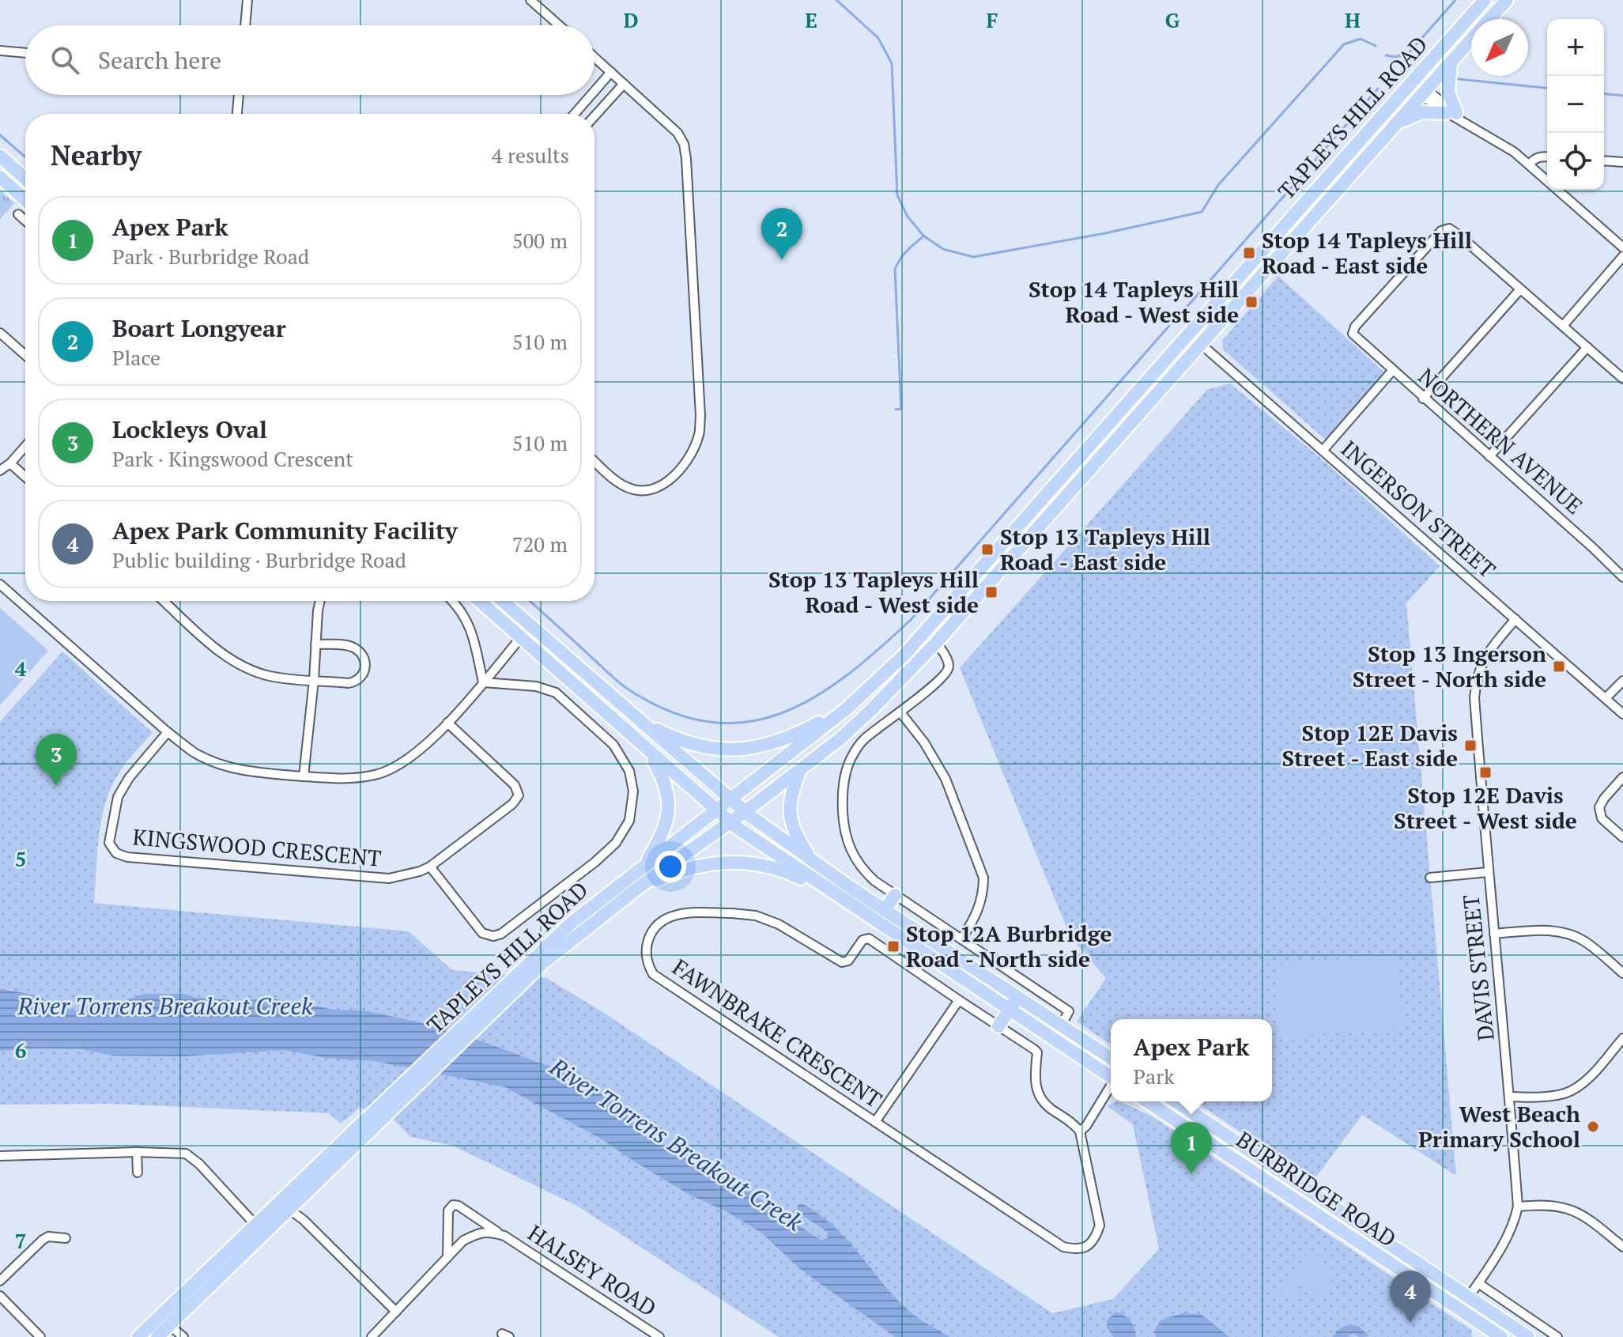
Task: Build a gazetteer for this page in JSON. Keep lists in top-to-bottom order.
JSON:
{
  "streets": {
    "main road": ["TAPLEYS HILL ROAD", "BURBRIDGE ROAD"],
    "street": [
      "NORTHERN AVENUE",
      "INGERSON STREET",
      "KINGSWOOD CRESCENT",
      "DAVIS STREET",
      "FAWNBRAKE CRESCENT",
      "HALSEY ROAD"
    ]
  },
  "crossings": [
    ["TAPLEYS HILL ROAD", "INGERSON STREET"],
    ["INGERSON STREET", "DAVIS STREET"],
    ["DAVIS STREET", "BURBRIDGE ROAD"]
  ],
  "water": ["River Torrens Breakout Creek"],
  "places": {
    "transit": [
      "Stop 14 Tapleys Hill Road - East side",
      "Stop 14 Tapleys Hill Road - West side",
      "Stop 13 Tapleys Hill Road - East side",
      "Stop 13 Tapleys Hill Road - West side",
      "Stop 13 Ingerson Street - North side",
      "Stop 12E Davis Street - East side",
      "Stop 12E Davis Street - West side",
      "Stop 12A Burbridge Road - North side"
    ],
    "other": ["West Beach Primary School"]
  },
  "north": "bottom left",
  "page": {
    "map_buttons": ["+", "−"],
    "search": "Search here",
    "heading": ["Nearby", "4 results"],
    "list": [
      {
        "mark": "1",
        "name": "Apex Park",
        "note": "Park · Burbridge Road",
        "value": "500 m"
      },
      {
        "mark": "2",
        "name": "Boart Longyear",
        "note": "Place",
        "value": "510 m"
      },
      {
        "mark": "3",
        "name": "Lockleys Oval",
        "note": "Park · Kingswood Crescent",
        "value": "510 m"
      },
      {
        "mark": "4",
        "name": "Apex Park Community Facility",
        "note": "Public building · Burbridge Road",
        "value": "720 m"
      }
    ],
    "pins": [
      "2",
      "3",
      "1",
      "4"
    ],
    "popup": ["Apex Park", "Park"]
  },
  "grid": {
    "columns": [
      "D",
      "E",
      "F",
      "G",
      "H"
    ],
    "rows": [
      "4",
      "5",
      "6",
      "7"
    ]
  }
}
